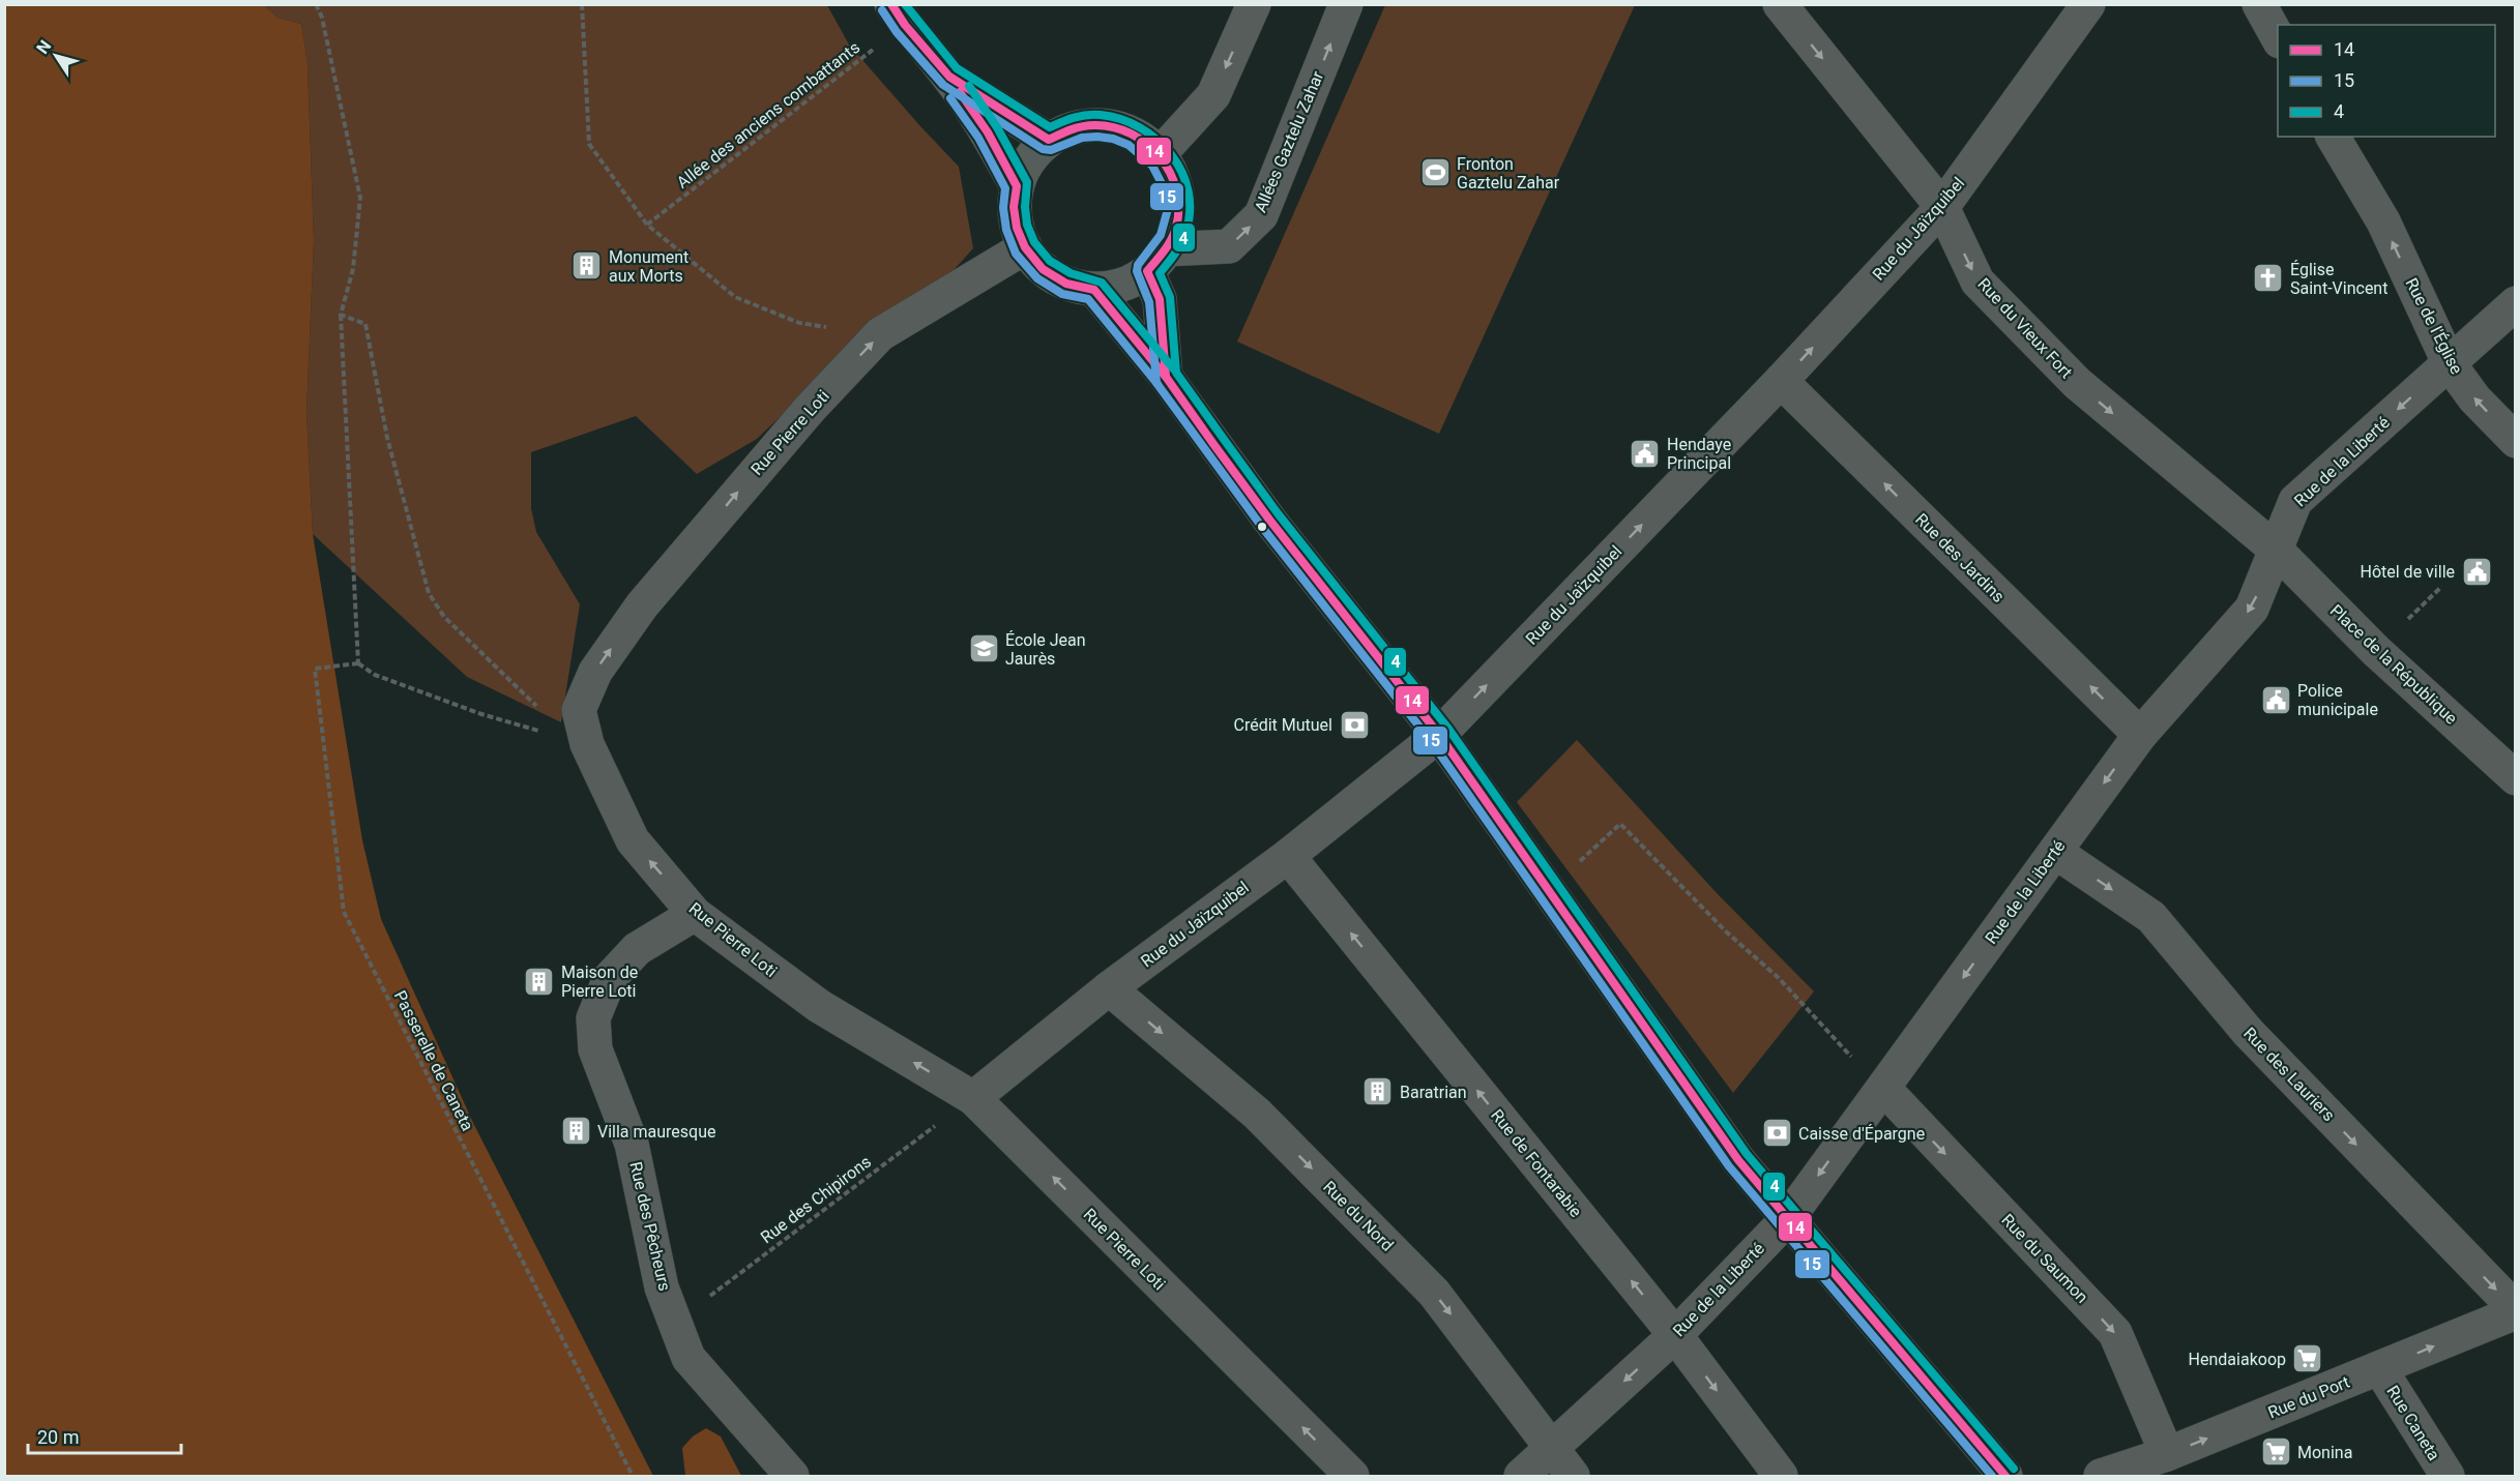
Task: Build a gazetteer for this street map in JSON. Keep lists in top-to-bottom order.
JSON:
{
  "streets": {
    "street": [
      "Allées Gaztelu Zahar",
      "Rue du Jaïzquibel",
      "Rue de l'Église",
      "Rue du Vieux Fort",
      "Rue Pierre Loti",
      "Rue de la Liberté",
      "Rue des Jardins",
      "Place de la République",
      "Rue des Lauriers",
      "Rue de Fontarabie",
      "Rue du Nord",
      "Rue des Pêcheurs",
      "Rue du Saumon",
      "Rue du Port",
      "Rue Caneta"
    ],
    "path": ["Allée des anciens combattants", "Passerelle de Caneta", "Rue des Chipirons"]
  },
  "crossings": [
    ["Allées Gaztelu Zahar", "Rue Pierre Loti"],
    ["Rue du Jaïzquibel", "Rue du Vieux Fort"],
    ["Rue du Jaïzquibel", "Rue Pierre Loti"],
    ["Rue du Jaïzquibel", "Rue des Jardins"],
    ["Rue du Jaïzquibel", "Rue de Fontarabie"],
    ["Rue du Jaïzquibel", "Rue des Chipirons"],
    ["Rue du Jaïzquibel", "Rue du Nord"],
    ["Rue de l'Église", "Rue de la Liberté"],
    ["Rue du Vieux Fort", "Rue de la Liberté"],
    ["Rue du Vieux Fort", "Place de la République"],
    ["Rue Pierre Loti", "Rue des Chipirons"],
    ["Rue Pierre Loti", "Rue des Pêcheurs"],
    ["Rue de la Liberté", "Rue des Jardins"],
    ["Rue de la Liberté", "Place de la République"],
    ["Rue de la Liberté", "Rue des Lauriers"],
    ["Rue de la Liberté", "Rue de Fontarabie"],
    ["Rue de la Liberté", "Rue du Nord"],
    ["Rue de la Liberté", "Rue du Saumon"],
    ["Rue des Lauriers", "Rue du Port"],
    ["Rue des Chipirons", "Rue des Pêcheurs"],
    ["Rue du Saumon", "Rue du Port"],
    ["Rue du Port", "Rue Caneta"]
  ],
  "one_way": [
    "Rue du Jaïzquibel",
    "Rue de l'Église",
    "Rue du Vieux Fort",
    "Rue de la Liberté",
    "Rue des Jardins",
    "Rue des Lauriers",
    "Rue du Nord",
    "Rue du Saumon",
    "Rue du Port"
  ],
  "places": {
    "sports": ["Fronton Gaztelu Zahar"],
    "building": [
      "Monument aux Morts",
      "Maison de Pierre Loti",
      "Baratrian",
      "Villa mauresque"
    ],
    "church": ["Église Saint-Vincent"],
    "public building": ["Hendaye Principal", "Hôtel de ville", "Police municipale"],
    "school or university": ["École Jean Jaurès"],
    "bank": ["Crédit Mutuel", "Caisse d'Épargne"],
    "supermarket": ["Hendaiakoop", "Monina"]
  },
  "lines": ["transit line 14", "transit line 4", "transit line 15"],
  "legend": ["14", "15", "4"],
  "scale_bar": "20 m",
  "north": "top left"
}
